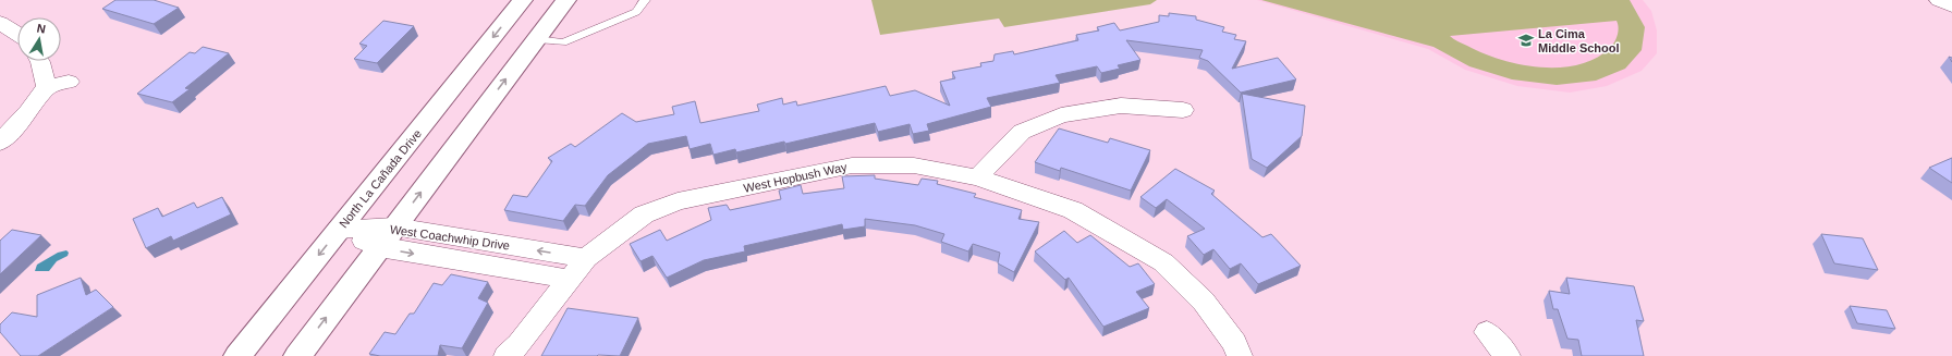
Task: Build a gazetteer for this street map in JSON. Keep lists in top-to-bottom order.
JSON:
{
  "streets": {
    "main road": ["North La Cañada Drive"],
    "street": ["West Hopbush Way", "West Coachwhip Drive"]
  },
  "crossings": [
    ["West Hopbush Way", "West Coachwhip Drive"],
    ["North La Cañada Drive", "West Coachwhip Drive"]
  ],
  "places": {
    "school or university": ["La Cima Middle School"]
  },
  "north": "top"
}
